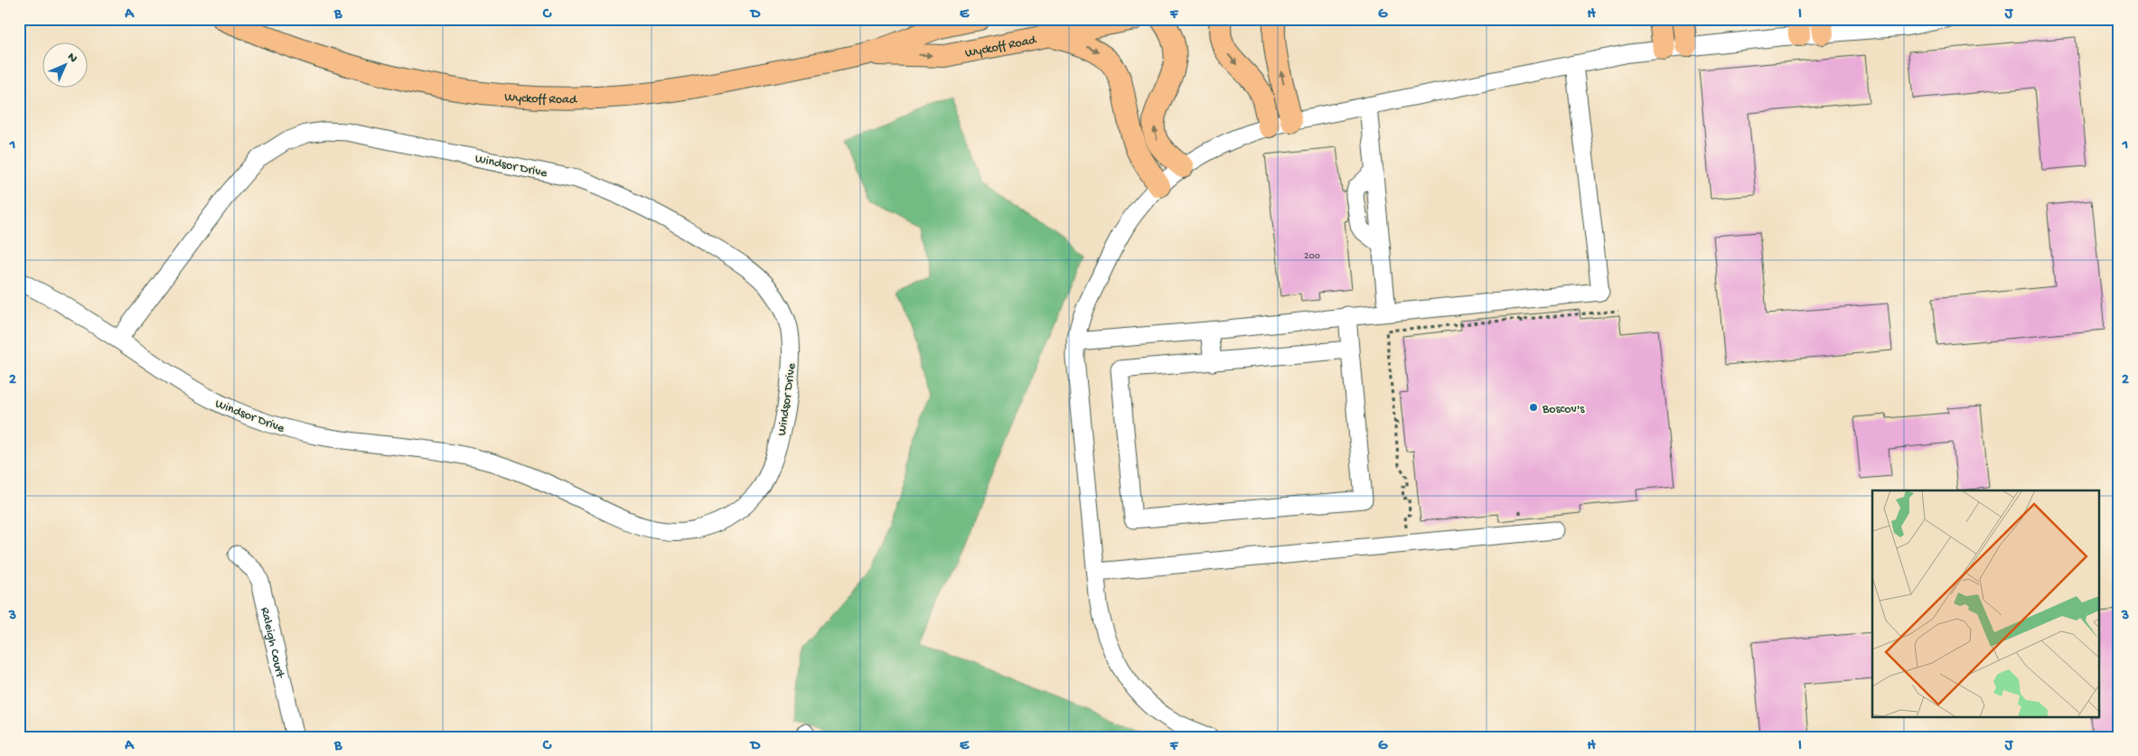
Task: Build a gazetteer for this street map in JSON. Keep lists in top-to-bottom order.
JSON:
{
  "streets": {
    "main road": ["Wyckoff Road"],
    "street": ["Windsor Drive", "Raleigh Court"]
  },
  "places": ["Boscov's"],
  "house_numbers": ["200"],
  "north": "top right",
  "grid": {
    "columns": [
      "A",
      "B",
      "C",
      "D",
      "E",
      "F",
      "G",
      "H",
      "I",
      "J"
    ],
    "rows": ["1", "2", "3"]
  }
}
